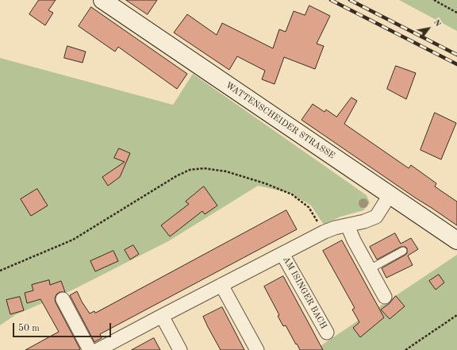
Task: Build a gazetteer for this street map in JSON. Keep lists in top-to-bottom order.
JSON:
{
  "streets": {
    "main road": ["WATTENSCHEIDER STRASSE"],
    "street": ["AM ISINGER BACH"]
  },
  "crossings": [
    ["WATTENSCHEIDER STRASSE", "AM ISINGER BACH"]
  ],
  "scale_bar": "50 m",
  "north": "top right"
}
